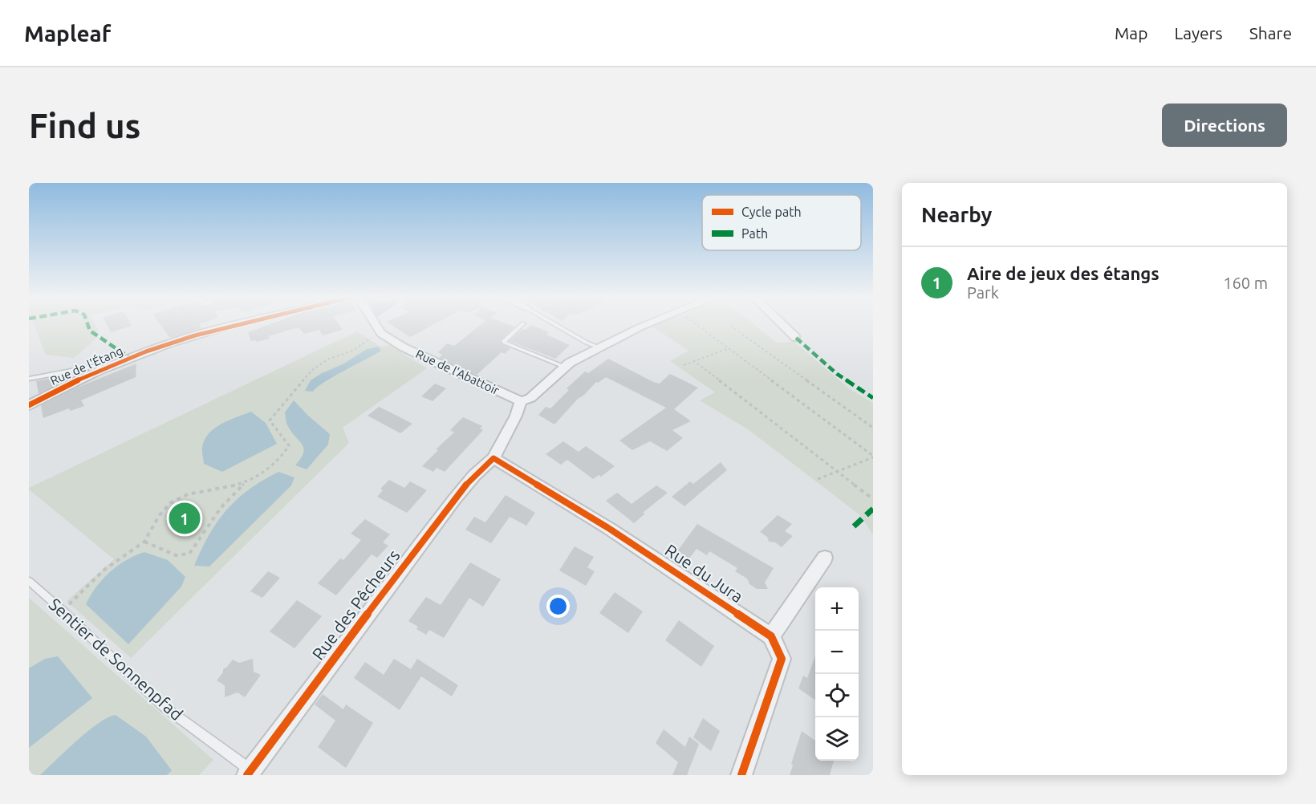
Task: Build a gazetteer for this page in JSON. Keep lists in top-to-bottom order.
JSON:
{
  "streets": {
    "street": [
      "Rue de l'Étang",
      "Rue de l'Abattoir",
      "Rue du Jura",
      "Rue des Pêcheurs"
    ],
    "lane": ["Sentier de Sonnenpfad"]
  },
  "crossings": [
    ["Rue de l'Abattoir", "Rue des Pêcheurs"],
    ["Rue du Jura", "Rue des Pêcheurs"],
    ["Rue des Pêcheurs", "Sentier de Sonnenpfad"]
  ],
  "legend": ["Cycle path", "Path"],
  "page": {
    "header": "Mapleaf",
    "nav": ["Map", "Layers", "Share"],
    "buttons": "Directions",
    "title": "Find us",
    "heading": "Nearby",
    "list": [
      {
        "mark": "1",
        "name": "Aire de jeux des étangs",
        "note": "Park",
        "value": "160 m"
      }
    ],
    "pins": "1",
    "map_buttons": ["+", "−"]
  }
}
